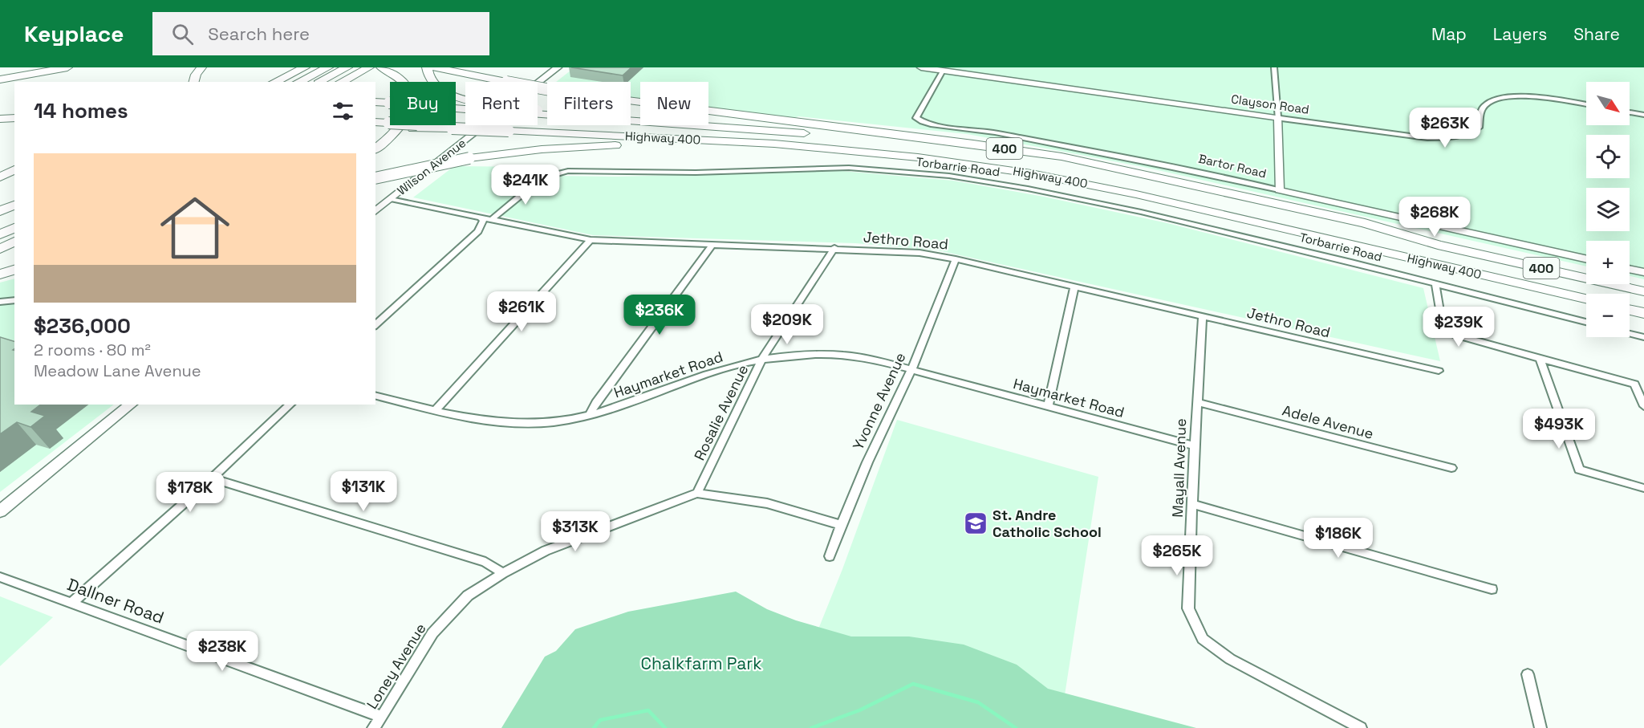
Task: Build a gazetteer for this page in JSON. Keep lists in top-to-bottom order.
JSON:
{
  "streets": {
    "highway": ["Highway 400", "400"],
    "street": [
      "Clayson Road",
      "Bartor Road",
      "Wilson Avenue",
      "Torbarrie Road",
      "Jethro Road",
      "Haymarket Road",
      "Yvonne Avenue",
      "Rosalie Avenue",
      "Adele Avenue",
      "Mayall Avenue",
      "Dallner Road",
      "Loney Avenue"
    ]
  },
  "crossings": [
    ["Clayson Road", "Bartor Road"],
    ["Wilson Avenue", "Jethro Road"],
    ["Torbarrie Road", "Jethro Road"],
    ["Jethro Road", "Yvonne Avenue"],
    ["Jethro Road", "Rosalie Avenue"],
    ["Jethro Road", "Mayall Avenue"],
    ["Haymarket Road", "Yvonne Avenue"],
    ["Haymarket Road", "Rosalie Avenue"],
    ["Haymarket Road", "Mayall Avenue"],
    ["Yvonne Avenue", "Loney Avenue"],
    ["Rosalie Avenue", "Loney Avenue"],
    ["Adele Avenue", "Mayall Avenue"],
    ["Dallner Road", "Loney Avenue"]
  ],
  "parks": ["Chalkfarm Park"],
  "places": {
    "school or university": ["St. Andre Catholic School"]
  },
  "north": "bottom right",
  "page": {
    "header": "Keyplace",
    "search": "Search here",
    "nav": ["Map", "Layers", "Share"],
    "map_buttons": ["+", "−"],
    "chip": [
      "Buy",
      "Rent",
      "Filters",
      "New"
    ],
    "heading": "14 homes",
    "price": [
      "$263K",
      "$241K",
      "$268K",
      "$261K",
      "$236K",
      "$209K",
      "$239K",
      "$493K",
      "$131K",
      "$178K",
      "$313K",
      "$186K",
      "$265K",
      "$238K"
    ],
    "list": [
      {
        "name": "$236,000",
        "note": "2 rooms · 80 m² · Meadow Lane Avenue"
      }
    ]
  }
}
